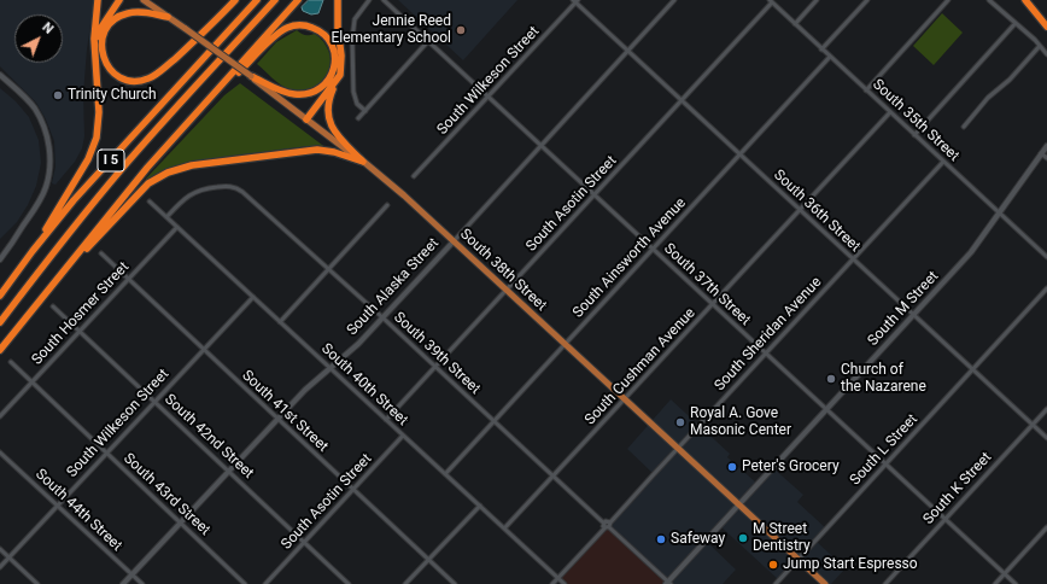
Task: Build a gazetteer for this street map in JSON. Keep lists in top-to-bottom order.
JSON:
{
  "streets": {
    "highway": ["I 5"],
    "main road": ["South 38th Street"],
    "street": [
      "South Wilkeson Street",
      "South 35th Street",
      "South Asotin Street",
      "South 36th Street",
      "South Ainsworth Avenue",
      "South 37th Street",
      "South Alaska Street",
      "South M Street",
      "South Hosmer Street",
      "South Sheridan Avenue",
      "South 39th Street",
      "South Cushman Avenue",
      "South 40th Street",
      "South 41st Street",
      "South 42nd Street",
      "South L Street",
      "South K Street",
      "South 43rd Street",
      "South 44th Street"
    ]
  },
  "crossings": [
    ["South Wilkeson Street", "South 36th Street"],
    ["South Wilkeson Street", "South 37th Street"],
    ["South Wilkeson Street", "South 40th Street"],
    ["South Wilkeson Street", "South 41st Street"],
    ["South Wilkeson Street", "South 42nd Street"],
    ["South Wilkeson Street", "South 43rd Street"],
    ["South Wilkeson Street", "South 44th Street"],
    ["South 35th Street", "South Asotin Street"],
    ["South 35th Street", "South Ainsworth Avenue"],
    ["South 35th Street", "South M Street"],
    ["South 35th Street", "South Sheridan Avenue"],
    ["South 35th Street", "South Cushman Avenue"],
    ["South Asotin Street", "South 36th Street"],
    ["South Asotin Street", "South 38th Street"],
    ["South Asotin Street", "South 37th Street"],
    ["South Asotin Street", "South 39th Street"],
    ["South Asotin Street", "South 40th Street"],
    ["South Asotin Street", "South 41st Street"],
    ["South Asotin Street", "South 42nd Street"],
    ["South 36th Street", "South Ainsworth Avenue"],
    ["South 36th Street", "South Alaska Street"],
    ["South 36th Street", "South M Street"],
    ["South 36th Street", "South Sheridan Avenue"],
    ["South 36th Street", "South Cushman Avenue"],
    ["South 36th Street", "South L Street"],
    ["South 36th Street", "South K Street"],
    ["South Ainsworth Avenue", "South 38th Street"],
    ["South Ainsworth Avenue", "South 37th Street"],
    ["South Ainsworth Avenue", "South 39th Street"],
    ["South Ainsworth Avenue", "South 40th Street"],
    ["South 38th Street", "South Alaska Street"],
    ["South 38th Street", "South M Street"],
    ["South 38th Street", "South Sheridan Avenue"],
    ["South 38th Street", "South Cushman Avenue"],
    ["South 38th Street", "South L Street"],
    ["South 37th Street", "South Alaska Street"],
    ["South 37th Street", "South M Street"],
    ["South 37th Street", "South Sheridan Avenue"],
    ["South 37th Street", "South Cushman Avenue"],
    ["South 37th Street", "South L Street"],
    ["South 37th Street", "South K Street"],
    ["South Alaska Street", "South 39th Street"],
    ["South Alaska Street", "South 40th Street"],
    ["South Alaska Street", "South 41st Street"],
    ["South Alaska Street", "South 42nd Street"],
    ["South Alaska Street", "South 43rd Street"],
    ["South Alaska Street", "South 44th Street"],
    ["South Hosmer Street", "South 40th Street"],
    ["South Hosmer Street", "South 41st Street"],
    ["South Hosmer Street", "South 42nd Street"],
    ["South Hosmer Street", "South 43rd Street"],
    ["South Sheridan Avenue", "South 39th Street"],
    ["South Sheridan Avenue", "South 40th Street"],
    ["South 39th Street", "South Cushman Avenue"],
    ["South 39th Street", "South 40th Street"],
    ["South Cushman Avenue", "South 40th Street"]
  ],
  "places": [
    "Jennie Reed Elementary School",
    "Trinity Church",
    "Church of the Nazarene",
    "Royal A. Gove Masonic Center",
    "Peter's Grocery",
    "M Street Dentistry",
    "Safeway",
    "Jump Start Espresso"
  ],
  "north": "top right"
}
